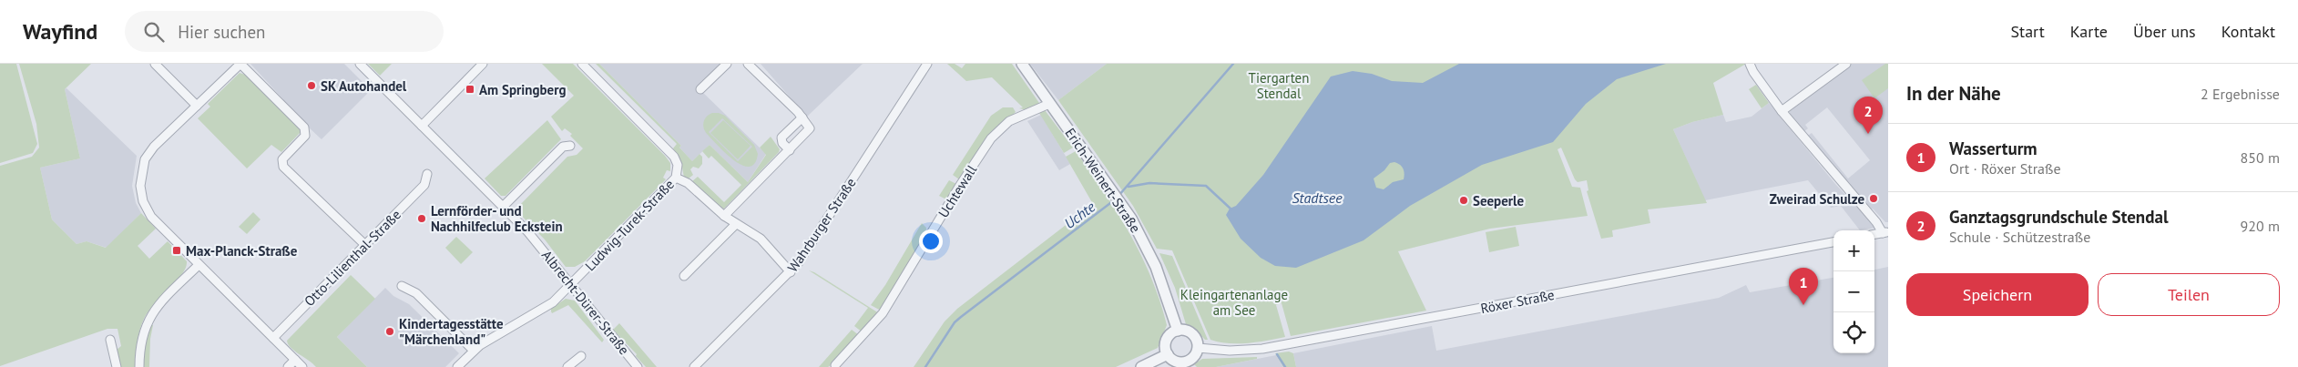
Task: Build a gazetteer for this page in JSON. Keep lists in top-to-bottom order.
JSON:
{
  "streets": {
    "street": [
      "Erich-Weinert-Straße",
      "Uchtewall",
      "Ludwig-Turek-Straße",
      "Wahrburger Straße",
      "Otto-Lilienthal-Straße",
      "Röxer Straße",
      "Albrecht-Dürer-Straße"
    ]
  },
  "crossings": [
    ["Erich-Weinert-Straße", "Uchtewall"],
    ["Erich-Weinert-Straße", "Röxer Straße"],
    ["Ludwig-Turek-Straße", "Albrecht-Dürer-Straße"]
  ],
  "water": ["Stadtsee", "Uchte"],
  "parks": ["Tiergarten Stendal", "Kleingartenanlage am See"],
  "places": {
    "other": [
      "SK Autohandel",
      "Zweirad Schulze",
      "Seeperle",
      "Lernförder- und Nachhilfeclub Eckstein",
      "Kindertagesstätte \"Märchenland\""
    ],
    "transit": ["Am Springberg", "Max-Planck-Straße"]
  },
  "page": {
    "header": "Wayfind",
    "search": "Hier suchen",
    "nav": [
      "Start",
      "Karte",
      "Über uns",
      "Kontakt"
    ],
    "heading": ["In der Nähe", "2 Ergebnisse"],
    "pins": ["2", "1"],
    "list": [
      {
        "mark": "1",
        "name": "Wasserturm",
        "note": "Ort · Röxer Straße",
        "value": "850 m"
      },
      {
        "mark": "2",
        "name": "Ganztagsgrundschule Stendal",
        "note": "Schule · Schützestraße",
        "value": "920 m"
      }
    ],
    "map_buttons": ["+", "−"],
    "buttons": ["Speichern", "Teilen"]
  }
}
